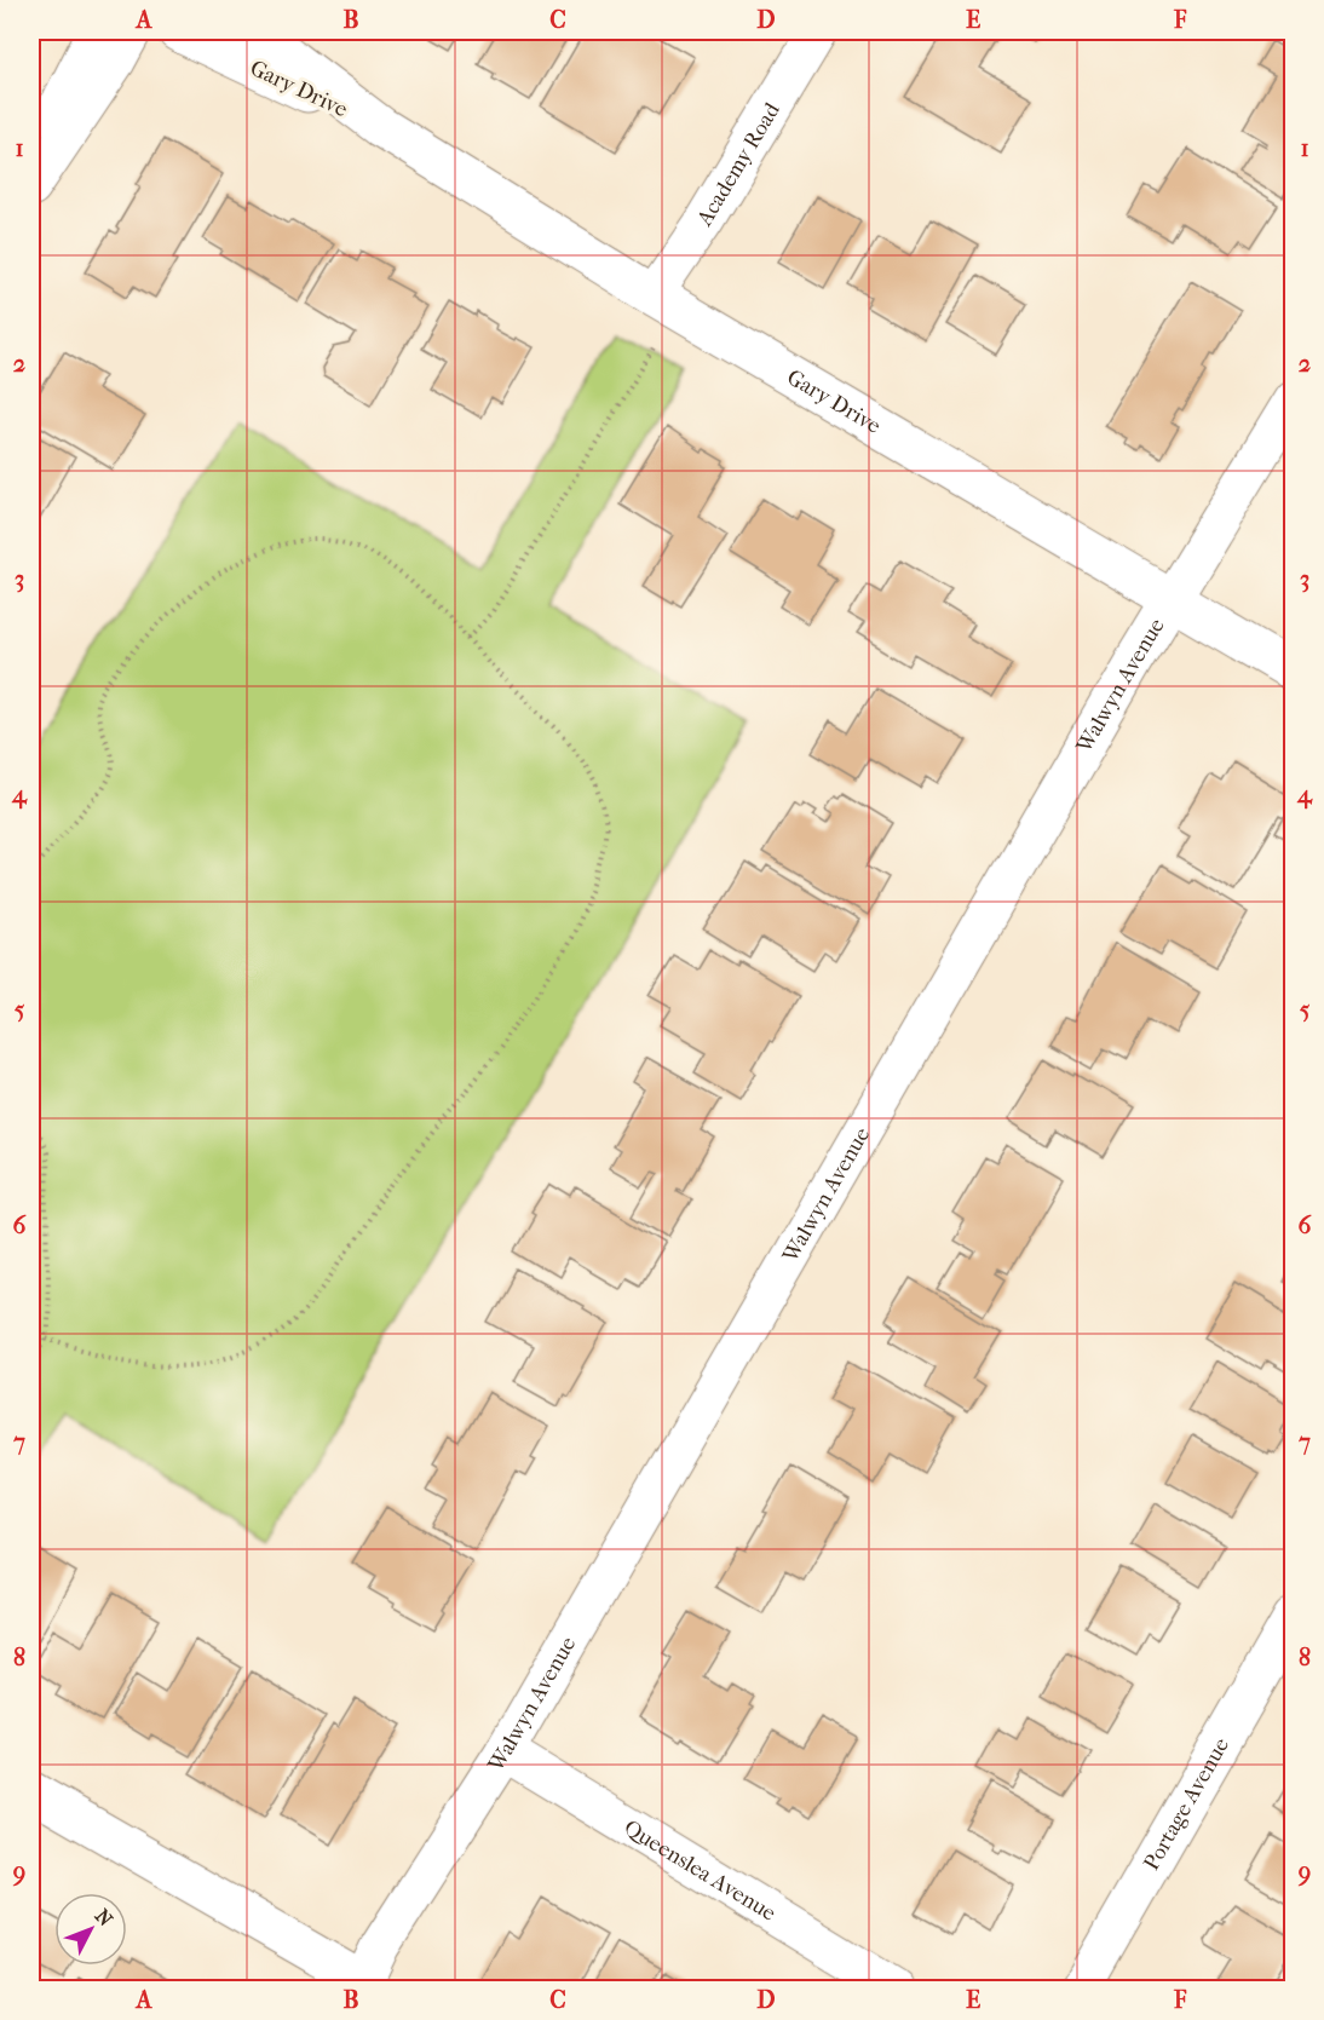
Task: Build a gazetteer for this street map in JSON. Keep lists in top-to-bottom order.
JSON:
{
  "streets": {
    "street": [
      "Gary Drive",
      "Academy Road",
      "Walwyn Avenue",
      "Portage Avenue",
      "Queenslea Avenue"
    ]
  },
  "crossings": [
    ["Gary Drive", "Academy Road"],
    ["Gary Drive", "Walwyn Avenue"],
    ["Walwyn Avenue", "Queenslea Avenue"]
  ],
  "north": "top right",
  "grid": {
    "columns": [
      "A",
      "B",
      "C",
      "D",
      "E",
      "F"
    ],
    "rows": [
      "1",
      "2",
      "3",
      "4",
      "5",
      "6",
      "7",
      "8",
      "9"
    ]
  }
}
